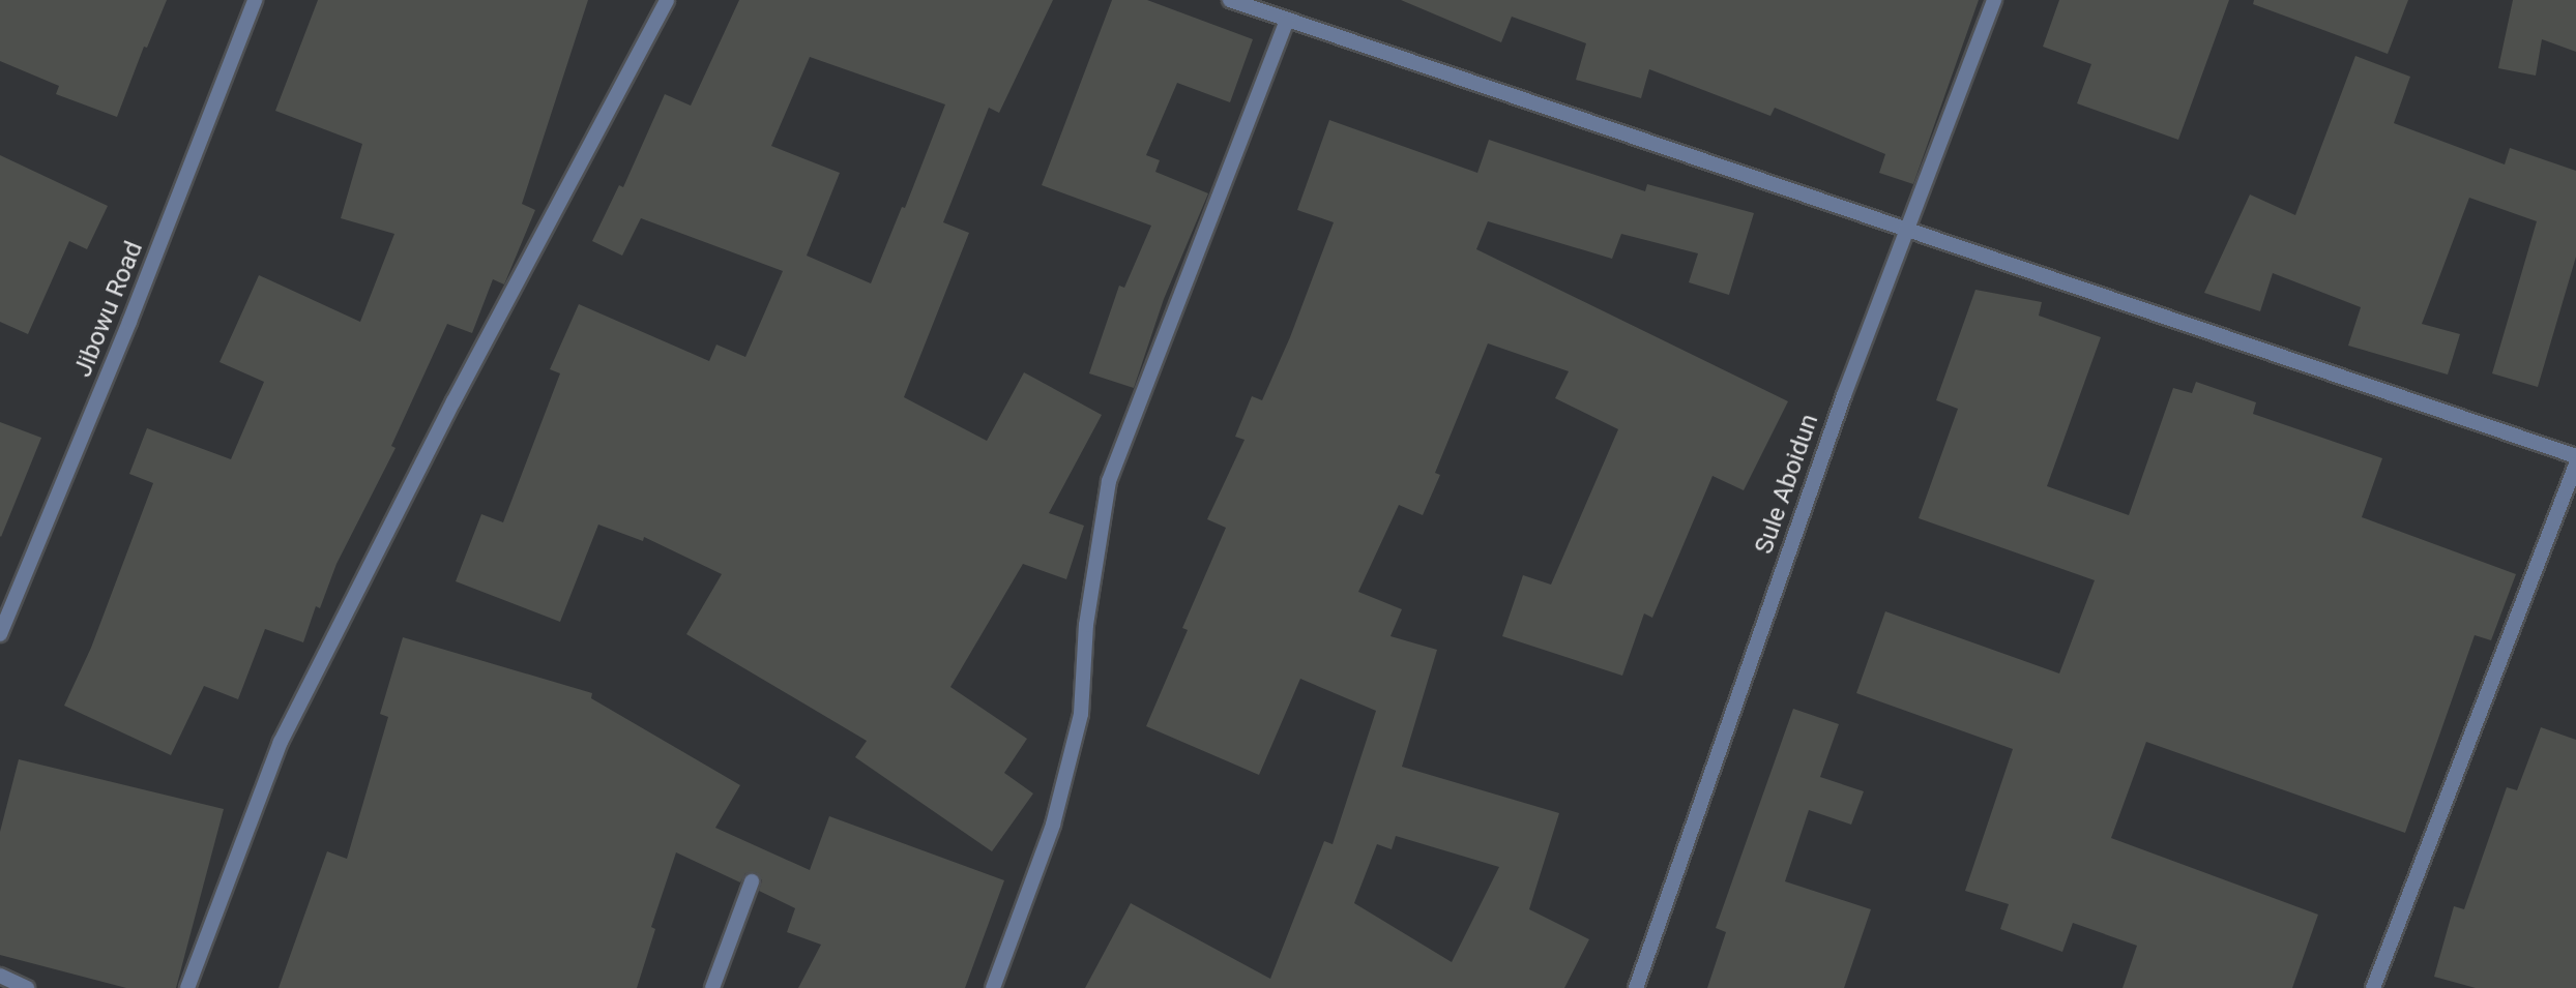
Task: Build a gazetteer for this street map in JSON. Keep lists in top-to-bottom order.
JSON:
{
  "streets": {
    "street": ["Jibowu Road", "Sule Aboidun"]
  }
}
